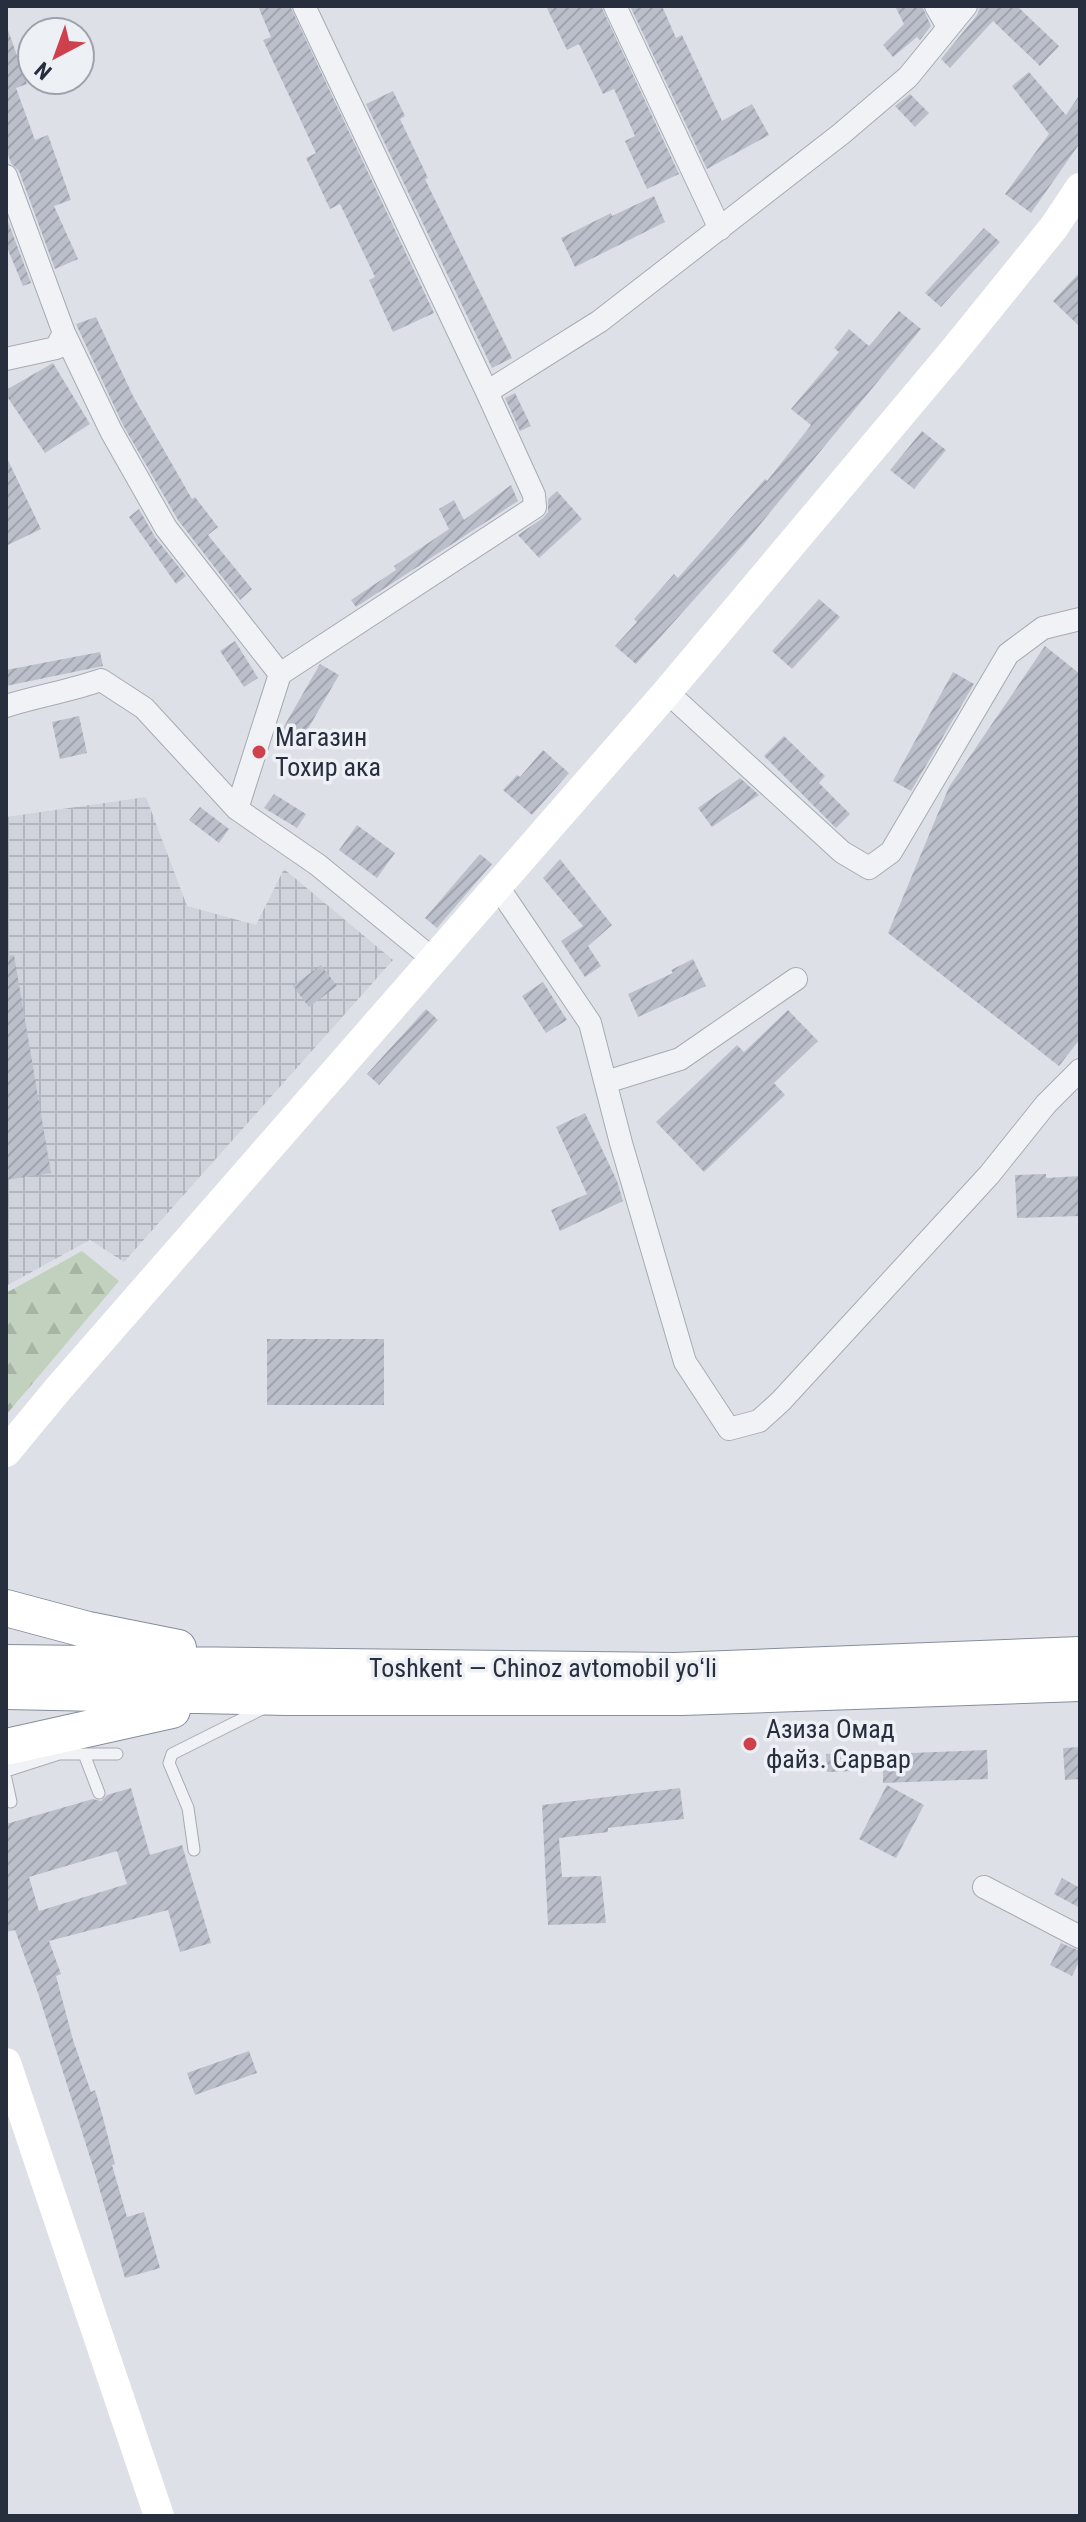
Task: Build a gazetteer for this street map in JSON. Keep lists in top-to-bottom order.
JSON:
{
  "streets": {
    "highway": ["Toshkent — Chinoz avtomobil yoʻli"]
  },
  "places": ["Магазин Тохир ака", "Азиза Омад файз. Сарвар"],
  "north": "bottom left"
}
